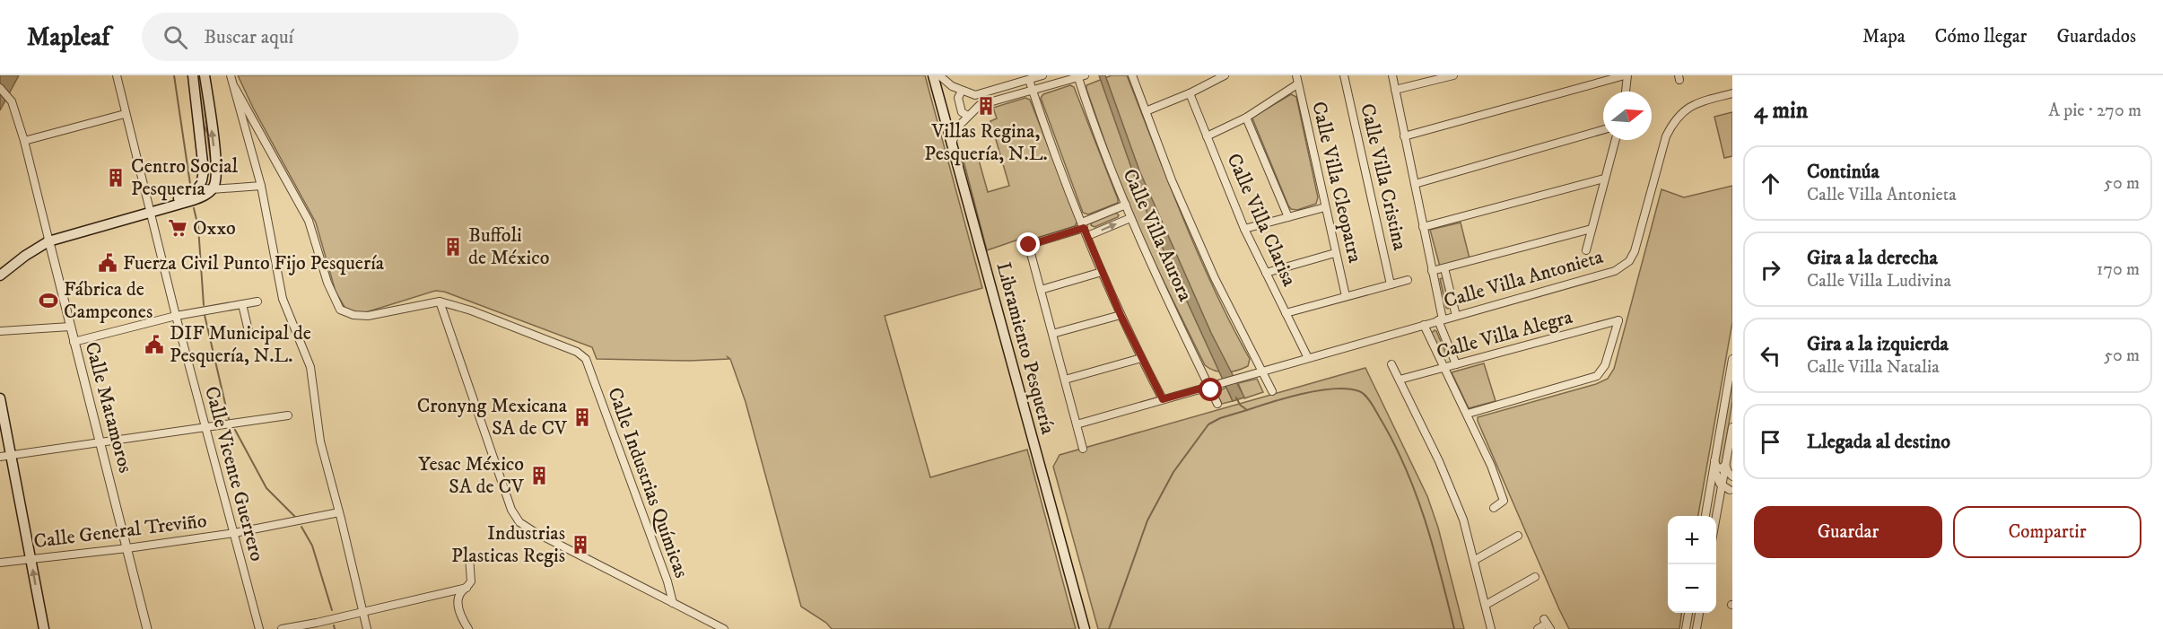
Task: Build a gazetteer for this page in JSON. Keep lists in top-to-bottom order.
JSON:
{
  "streets": {
    "main road": ["Libramiento Pesquería"],
    "street": [
      "Calle Villa Cristina",
      "Calle Villa Cleopatra",
      "Calle Villa Clarisa",
      "Calle Villa Aurora",
      "Calle Villa Antonieta",
      "Calle Villa Alegra",
      "Calle Matamoros",
      "Calle Vicente Guerrero",
      "Calle Industrias Químicas",
      "Calle General Treviño"
    ]
  },
  "crossings": [
    ["Calle Villa Clarisa", "Calle Villa Antonieta"],
    ["Calle Villa Aurora", "Calle Villa Antonieta"],
    ["Calle Matamoros", "Calle General Treviño"],
    ["Calle Vicente Guerrero", "Calle General Treviño"]
  ],
  "places": {
    "building": [
      "Villas Regina, Pesquería, N.L.",
      "Centro Social Pesquería",
      "Buffoli de México",
      "Cronyng Mexicana SA de CV",
      "Yesac México SA de CV",
      "Industrias Plasticas Regis"
    ],
    "supermarket": ["Oxxo"],
    "public building": ["Fuerza Civil Punto Fijo Pesquería", "DIF Municipal de Pesquería, N.L."],
    "sports": ["Fábrica de Campeones"]
  },
  "north": "right",
  "page": {
    "header": "Mapleaf",
    "search": "Buscar aquí",
    "nav": ["Mapa", "Cómo llegar", "Guardados"],
    "heading": ["4 min", "A pie · 270 m"],
    "list": [
      ["Continúa", "Calle Villa Antonieta", "50 m"],
      ["Gira a la derecha", "Calle Villa Ludivina", "170 m"],
      ["Gira a la izquierda", "Calle Villa Natalia", "50 m"],
      "Llegada al destino"
    ],
    "buttons": ["Guardar", "Compartir"],
    "map_buttons": ["+", "−"]
  }
}
